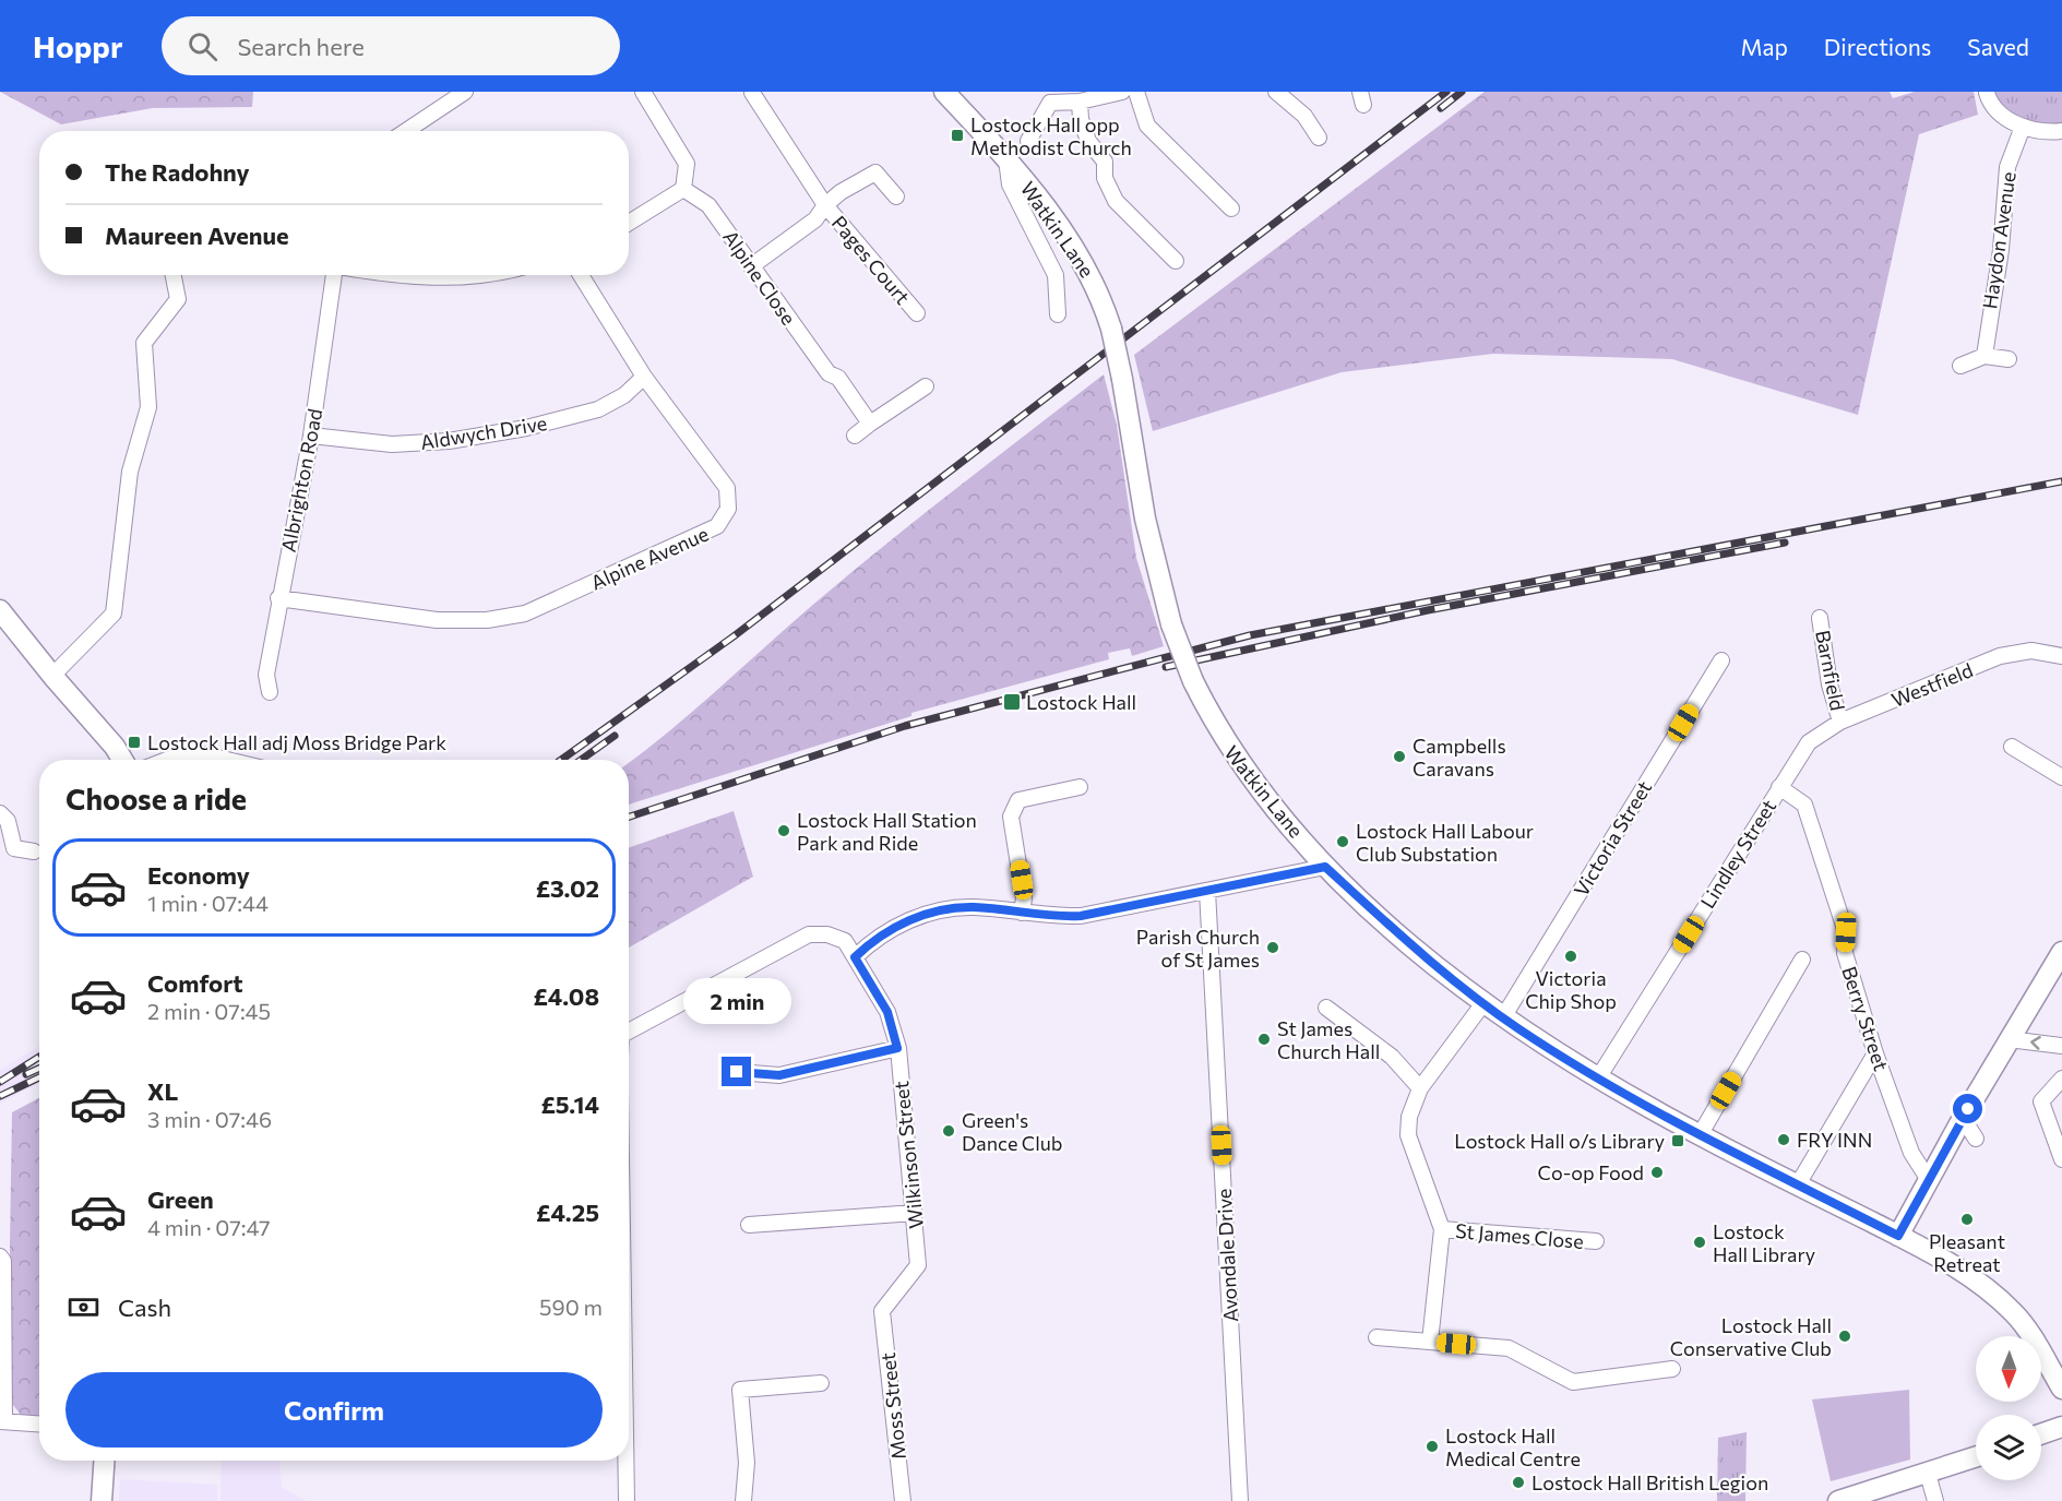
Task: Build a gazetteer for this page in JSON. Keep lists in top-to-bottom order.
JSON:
{
  "streets": {
    "main road": ["Watkin Lane"],
    "street": [
      "Haydon Avenue",
      "Pages Court",
      "Alpine Close",
      "Aldwych Drive",
      "Albrighton Road",
      "Alpine Avenue",
      "Barnfield",
      "Westfield",
      "Victoria Street",
      "Lindley Street",
      "Berry Street",
      "Wilkinson Street",
      "St James Close",
      "Avondale Drive",
      "Moss Street"
    ]
  },
  "crossings": [
    ["Watkin Lane", "Victoria Street"],
    ["Watkin Lane", "Lindley Street"],
    ["Watkin Lane", "St James Close"],
    ["Pages Court", "Alpine Close"],
    ["Aldwych Drive", "Albrighton Road"],
    ["Aldwych Drive", "Alpine Avenue"],
    ["Albrighton Road", "Alpine Avenue"],
    ["Barnfield", "Westfield"],
    ["Westfield", "Lindley Street"],
    ["Lindley Street", "Berry Street"],
    ["Wilkinson Street", "Moss Street"]
  ],
  "places": {
    "transit": [
      "Lostock Hall opp Methodist Church",
      "Lostock Hall",
      "Lostock Hall adj Moss Bridge Park",
      "Lostock Hall o/s Library"
    ],
    "other": [
      "Campbells Caravans",
      "Lostock Hall Station Park and Ride",
      "Lostock Hall Labour Club Substation",
      "Parish Church of St James",
      "Victoria Chip Shop",
      "St James Church Hall",
      "Green's Dance Club",
      "FRY INN",
      "Co-op Food",
      "Pleasant Retreat",
      "Lostock Hall Library",
      "Lostock Hall Conservative Club",
      "Lostock Hall Medical Centre",
      "Lostock Hall British Legion"
    ]
  },
  "north": "bottom",
  "page": {
    "header": "Hoppr",
    "search": "Search here",
    "nav": ["Map", "Directions", "Saved"],
    "banner": ["The Radohny", "Maureen Avenue"],
    "heading": "Choose a ride",
    "list": [
      {
        "name": "Economy",
        "note": "1 min · 07:44",
        "value": "£3.02"
      },
      {
        "name": "Comfort",
        "note": "2 min · 07:45",
        "value": "£4.08"
      },
      {
        "name": "XL",
        "note": "3 min · 07:46",
        "value": "£5.14"
      },
      {
        "name": "Green",
        "note": "4 min · 07:47",
        "value": "£4.25"
      }
    ],
    "bubble": "2 min",
    "pay": ["Cash", "590 m"],
    "buttons": "Confirm"
  }
}
